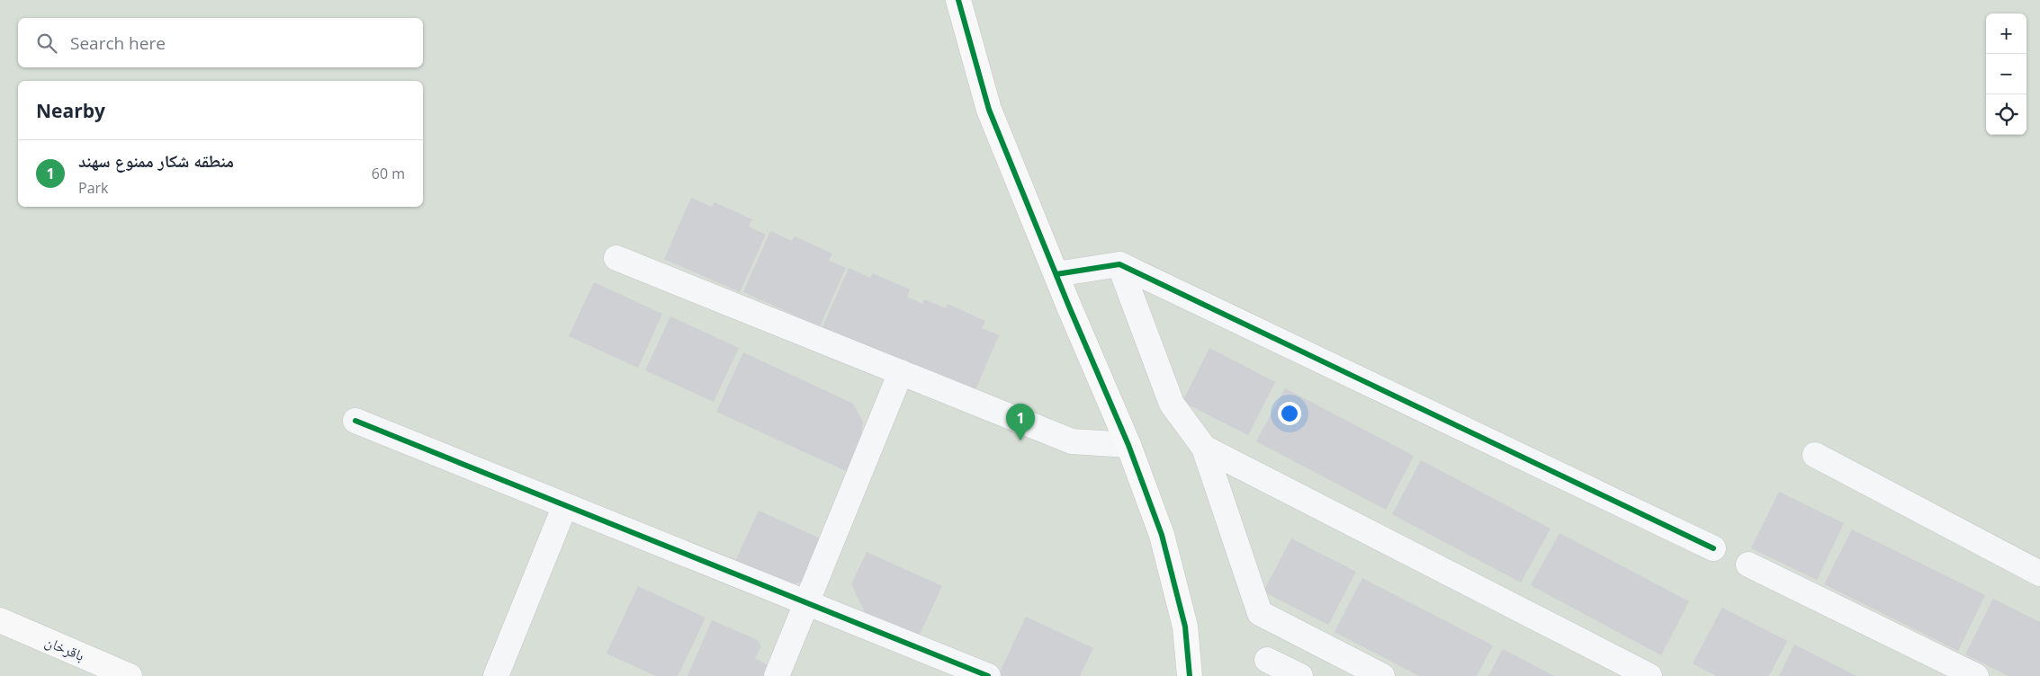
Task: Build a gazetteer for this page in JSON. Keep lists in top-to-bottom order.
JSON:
{
  "streets": {
    "street": ["باقرخان"]
  },
  "page": {
    "map_buttons": ["+", "−"],
    "search": "Search here",
    "heading": "Nearby",
    "list": [
      {
        "mark": "1",
        "name": "منطقه شکار ممنوع سهند",
        "note": "Park",
        "value": "60 m"
      }
    ],
    "pins": "1"
  }
}
